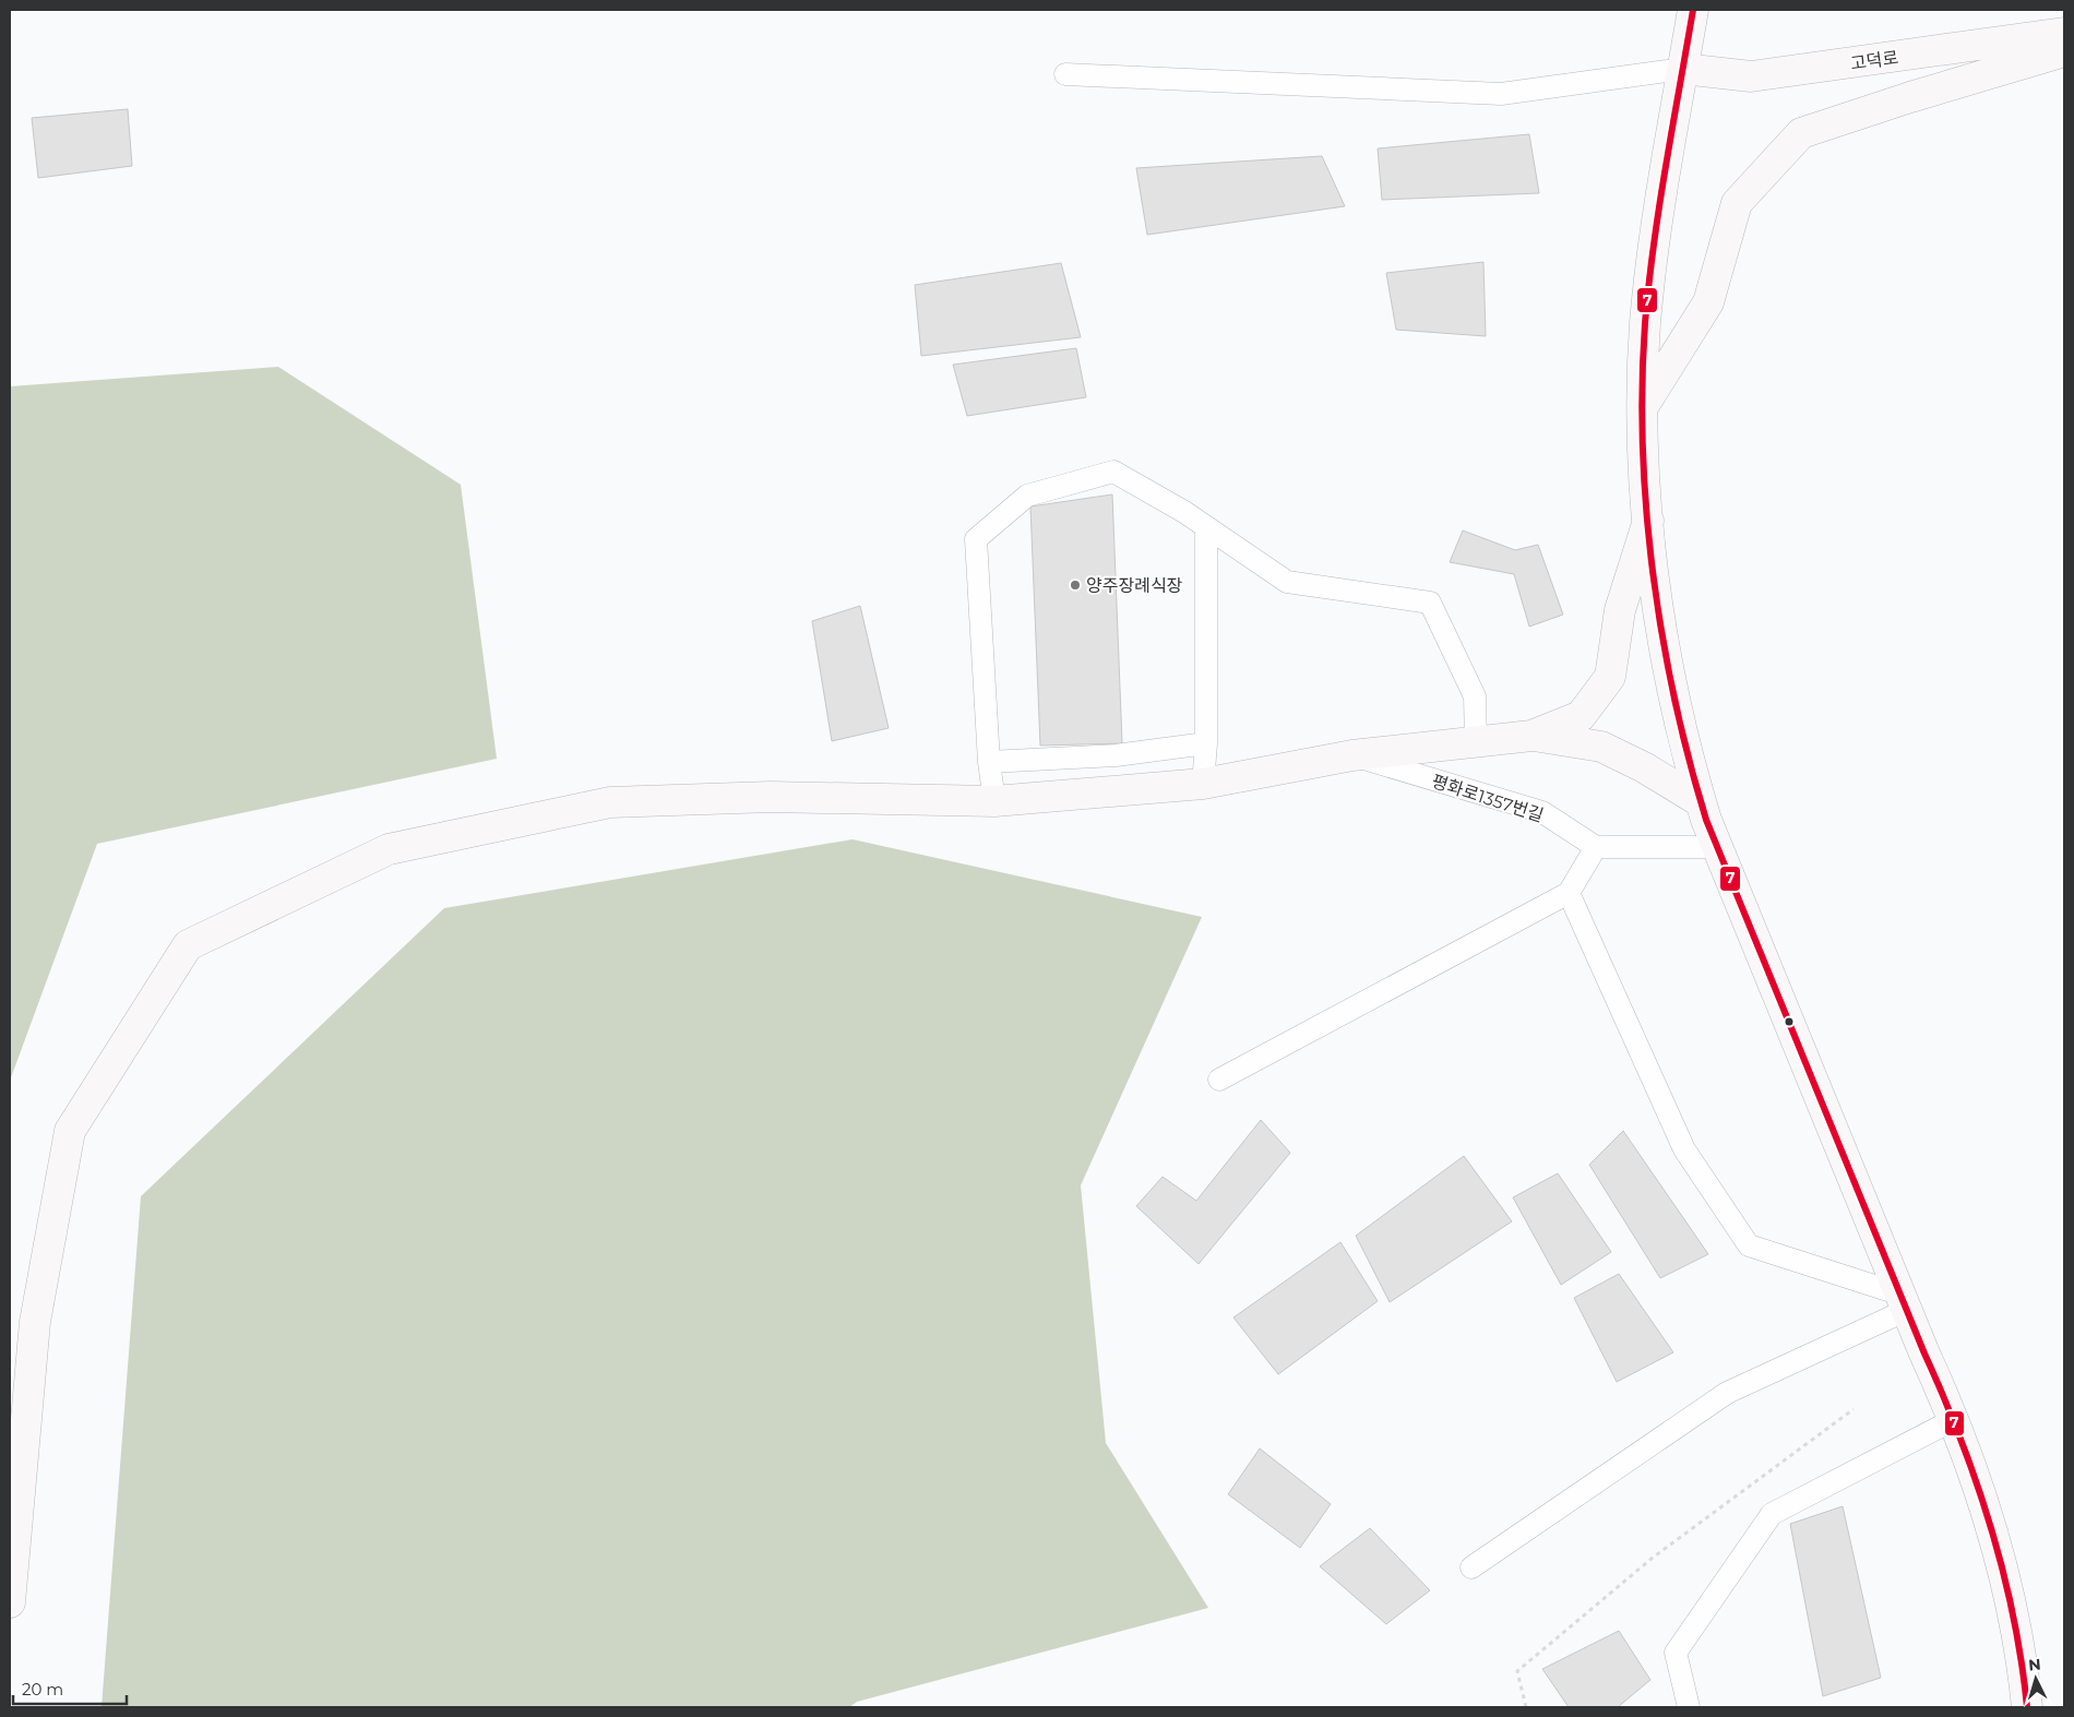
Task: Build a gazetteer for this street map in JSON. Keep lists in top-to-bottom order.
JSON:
{
  "streets": {
    "main road": ["고덕로"],
    "lane": ["평화로1357번길"]
  },
  "places": ["양주장례식장"],
  "lines": ["transit line 7"],
  "scale_bar": "20 m",
  "north": "top"
}
